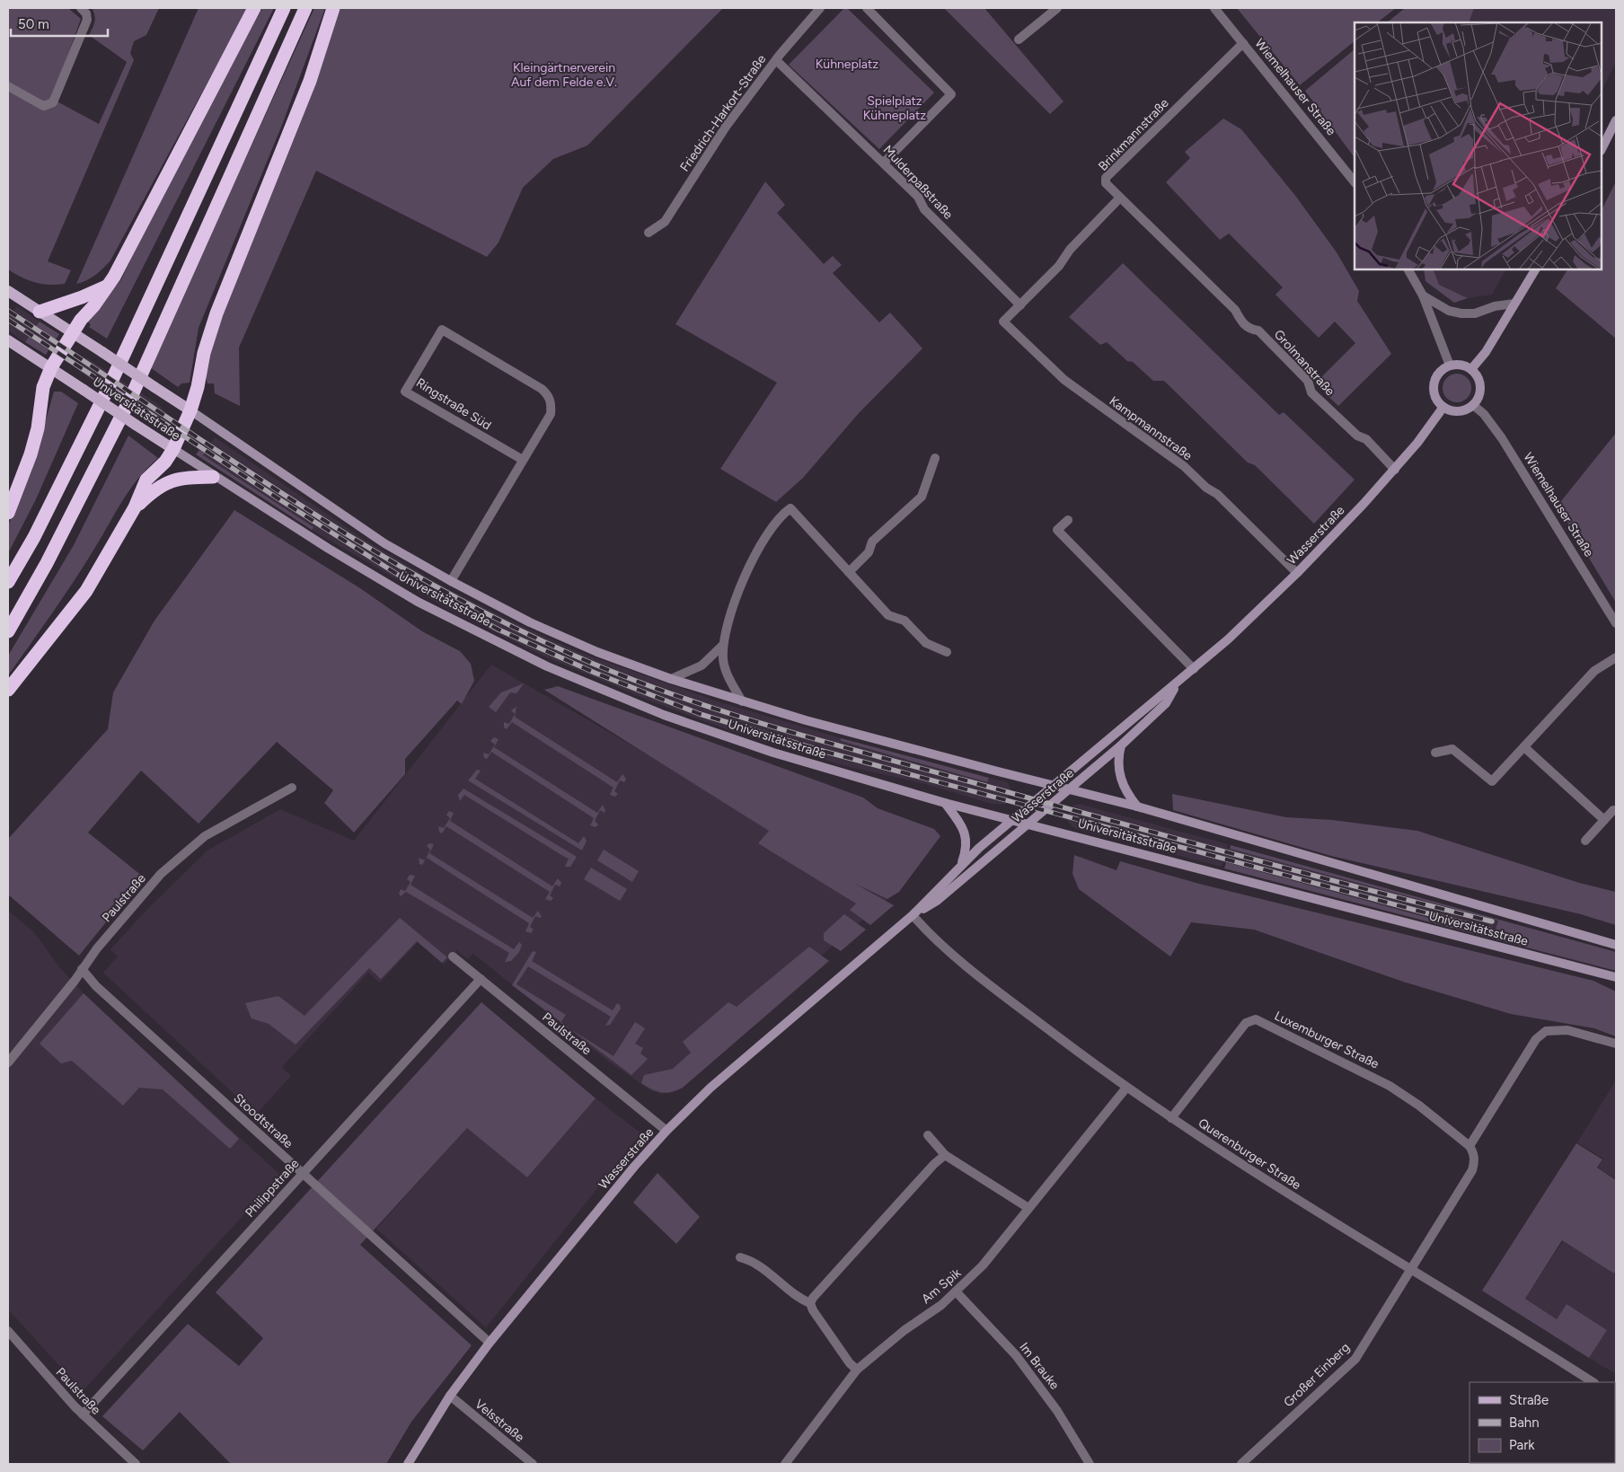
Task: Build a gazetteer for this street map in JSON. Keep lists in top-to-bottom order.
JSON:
{
  "streets": {
    "main road": ["Universitätsstraße", "Wasserstraße"],
    "street": [
      "Wiemelhauser Straße",
      "Friedrich-Harkort-Straße",
      "Brinkmannstraße",
      "Mulderpaßstraße",
      "Grolmanstraße",
      "Ringstraße Süd",
      "Kampmannstraße",
      "Paulstraße",
      "Luxemburger Straße",
      "Stoodtstraße",
      "Querenburger Straße",
      "Philippstraße",
      "Am Spik",
      "Im Brauke",
      "Großer Einberg",
      "Velsstraße"
    ]
  },
  "crossings": [
    ["Wiemelhauser Straße", "Brinkmannstraße"],
    ["Wiemelhauser Straße", "Wasserstraße"],
    ["Friedrich-Harkort-Straße", "Mulderpaßstraße"],
    ["Brinkmannstraße", "Grolmanstraße"],
    ["Mulderpaßstraße", "Kampmannstraße"],
    ["Grolmanstraße", "Wasserstraße"],
    ["Ringstraße Süd", "Universitätsstraße"],
    ["Universitätsstraße", "Wasserstraße"],
    ["Kampmannstraße", "Wasserstraße"],
    ["Wasserstraße", "Paulstraße"],
    ["Wasserstraße", "Stoodtstraße"],
    ["Wasserstraße", "Querenburger Straße"],
    ["Wasserstraße", "Velsstraße"],
    ["Paulstraße", "Stoodtstraße"],
    ["Paulstraße", "Philippstraße"],
    ["Luxemburger Straße", "Querenburger Straße"],
    ["Stoodtstraße", "Philippstraße"],
    ["Querenburger Straße", "Am Spik"],
    ["Querenburger Straße", "Großer Einberg"],
    ["Am Spik", "Im Brauke"]
  ],
  "parks": ["Kühneplatz", "Kleingärtnerverein Auf dem Felde e.V.", "Spielplatz Kühneplatz"],
  "legend": ["Straße", "Bahn", "Park"],
  "scale_bar": "50 m"
}
